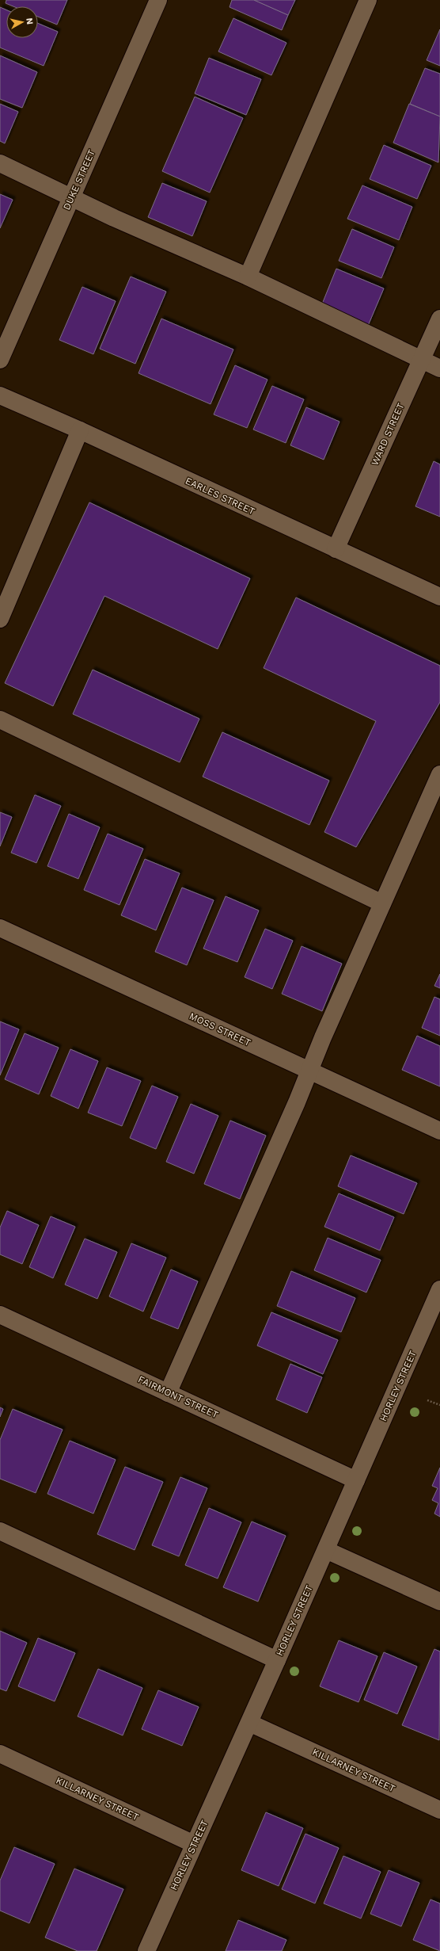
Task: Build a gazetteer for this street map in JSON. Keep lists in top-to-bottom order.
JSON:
{
  "streets": {
    "street": [
      "DUKE STREET",
      "WARD STREET",
      "EARLES STREET",
      "MOSS STREET",
      "HORLEY STREET",
      "FAIRMONT STREET",
      "KILLARNEY STREET"
    ]
  },
  "crossings": [
    ["WARD STREET", "EARLES STREET"],
    ["HORLEY STREET", "FAIRMONT STREET"],
    ["HORLEY STREET", "KILLARNEY STREET"]
  ],
  "north": "right"
}
